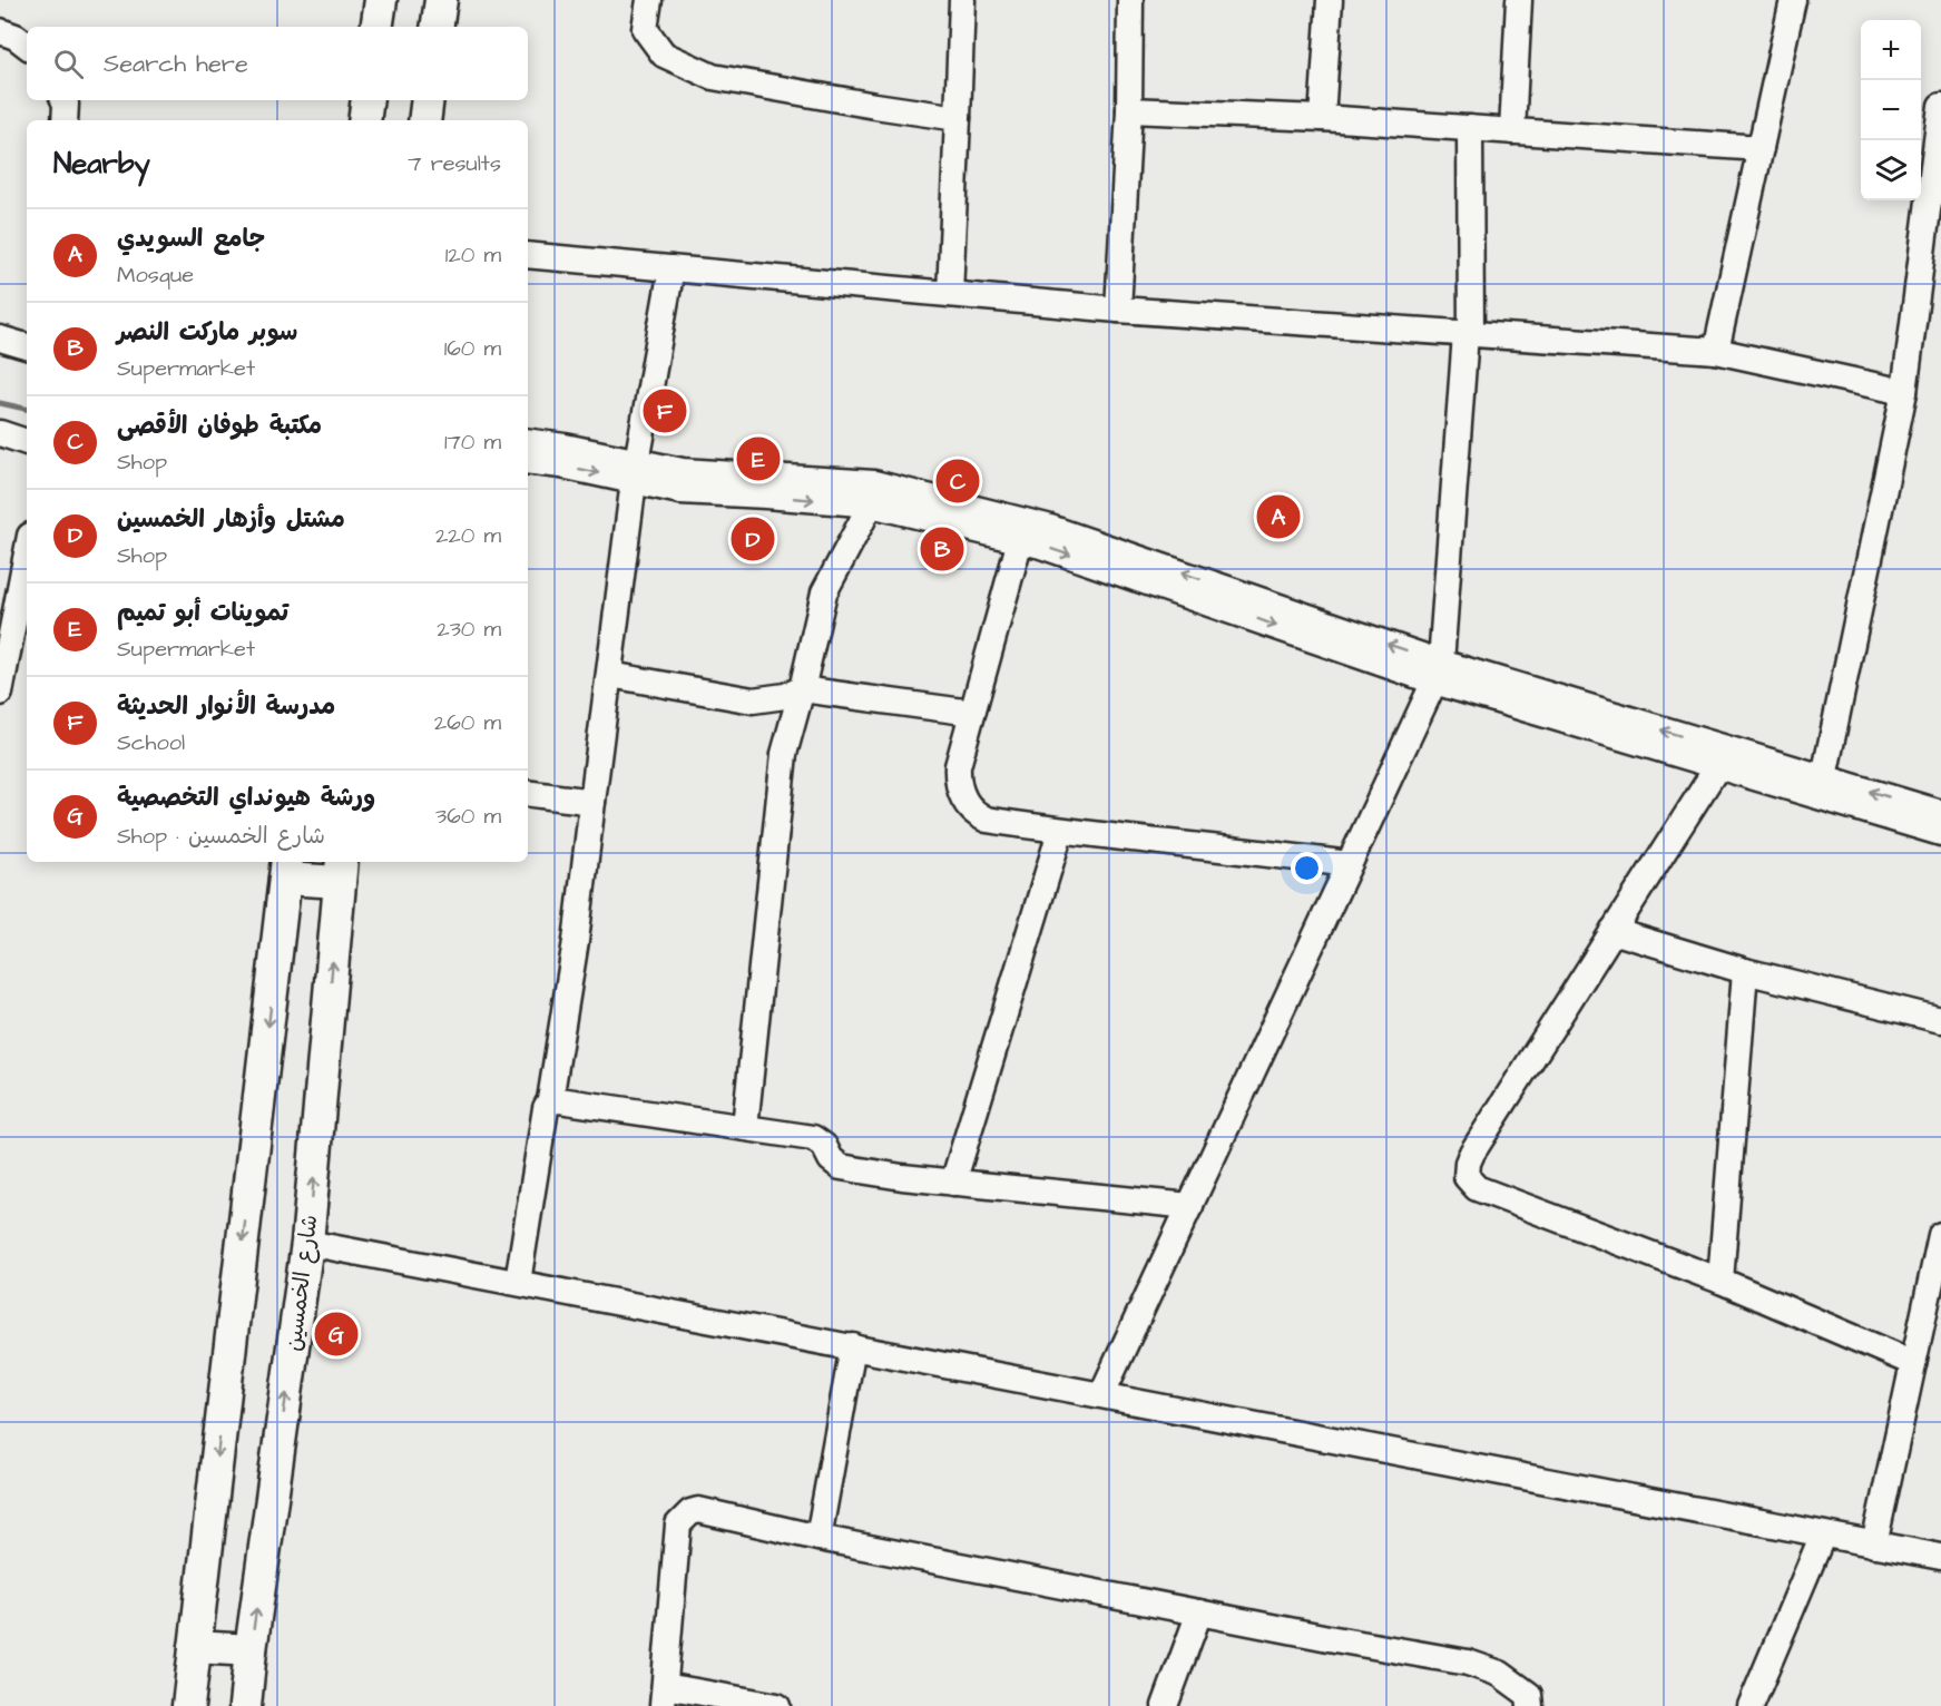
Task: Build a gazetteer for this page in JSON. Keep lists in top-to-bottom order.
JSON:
{
  "streets": {
    "main road": ["شارع الخمسين"]
  },
  "page": {
    "map_buttons": ["+", "−"],
    "search": "Search here",
    "heading": ["Nearby", "7 results"],
    "list": [
      {
        "mark": "A",
        "name": "جامع السويدي",
        "note": "Mosque",
        "value": "120 m"
      },
      {
        "mark": "B",
        "name": "سوبر ماركت النصر",
        "note": "Supermarket",
        "value": "160 m"
      },
      {
        "mark": "C",
        "name": "مكتبة طوفان الأقصى",
        "note": "Shop",
        "value": "170 m"
      },
      {
        "mark": "D",
        "name": "مشتل وأزهار الخمسين",
        "note": "Shop",
        "value": "220 m"
      },
      {
        "mark": "E",
        "name": "تموينات أبو تميم",
        "note": "Supermarket",
        "value": "230 m"
      },
      {
        "mark": "F",
        "name": "مدرسة الأنوار الحديثة",
        "note": "School",
        "value": "260 m"
      },
      {
        "mark": "G",
        "name": "ورشة هيونداي التخصصية",
        "note": "Shop · شارع الخمسين",
        "value": "360 m"
      }
    ],
    "pins": [
      "F",
      "E",
      "C",
      "A",
      "D",
      "B",
      "G"
    ]
  }
}
